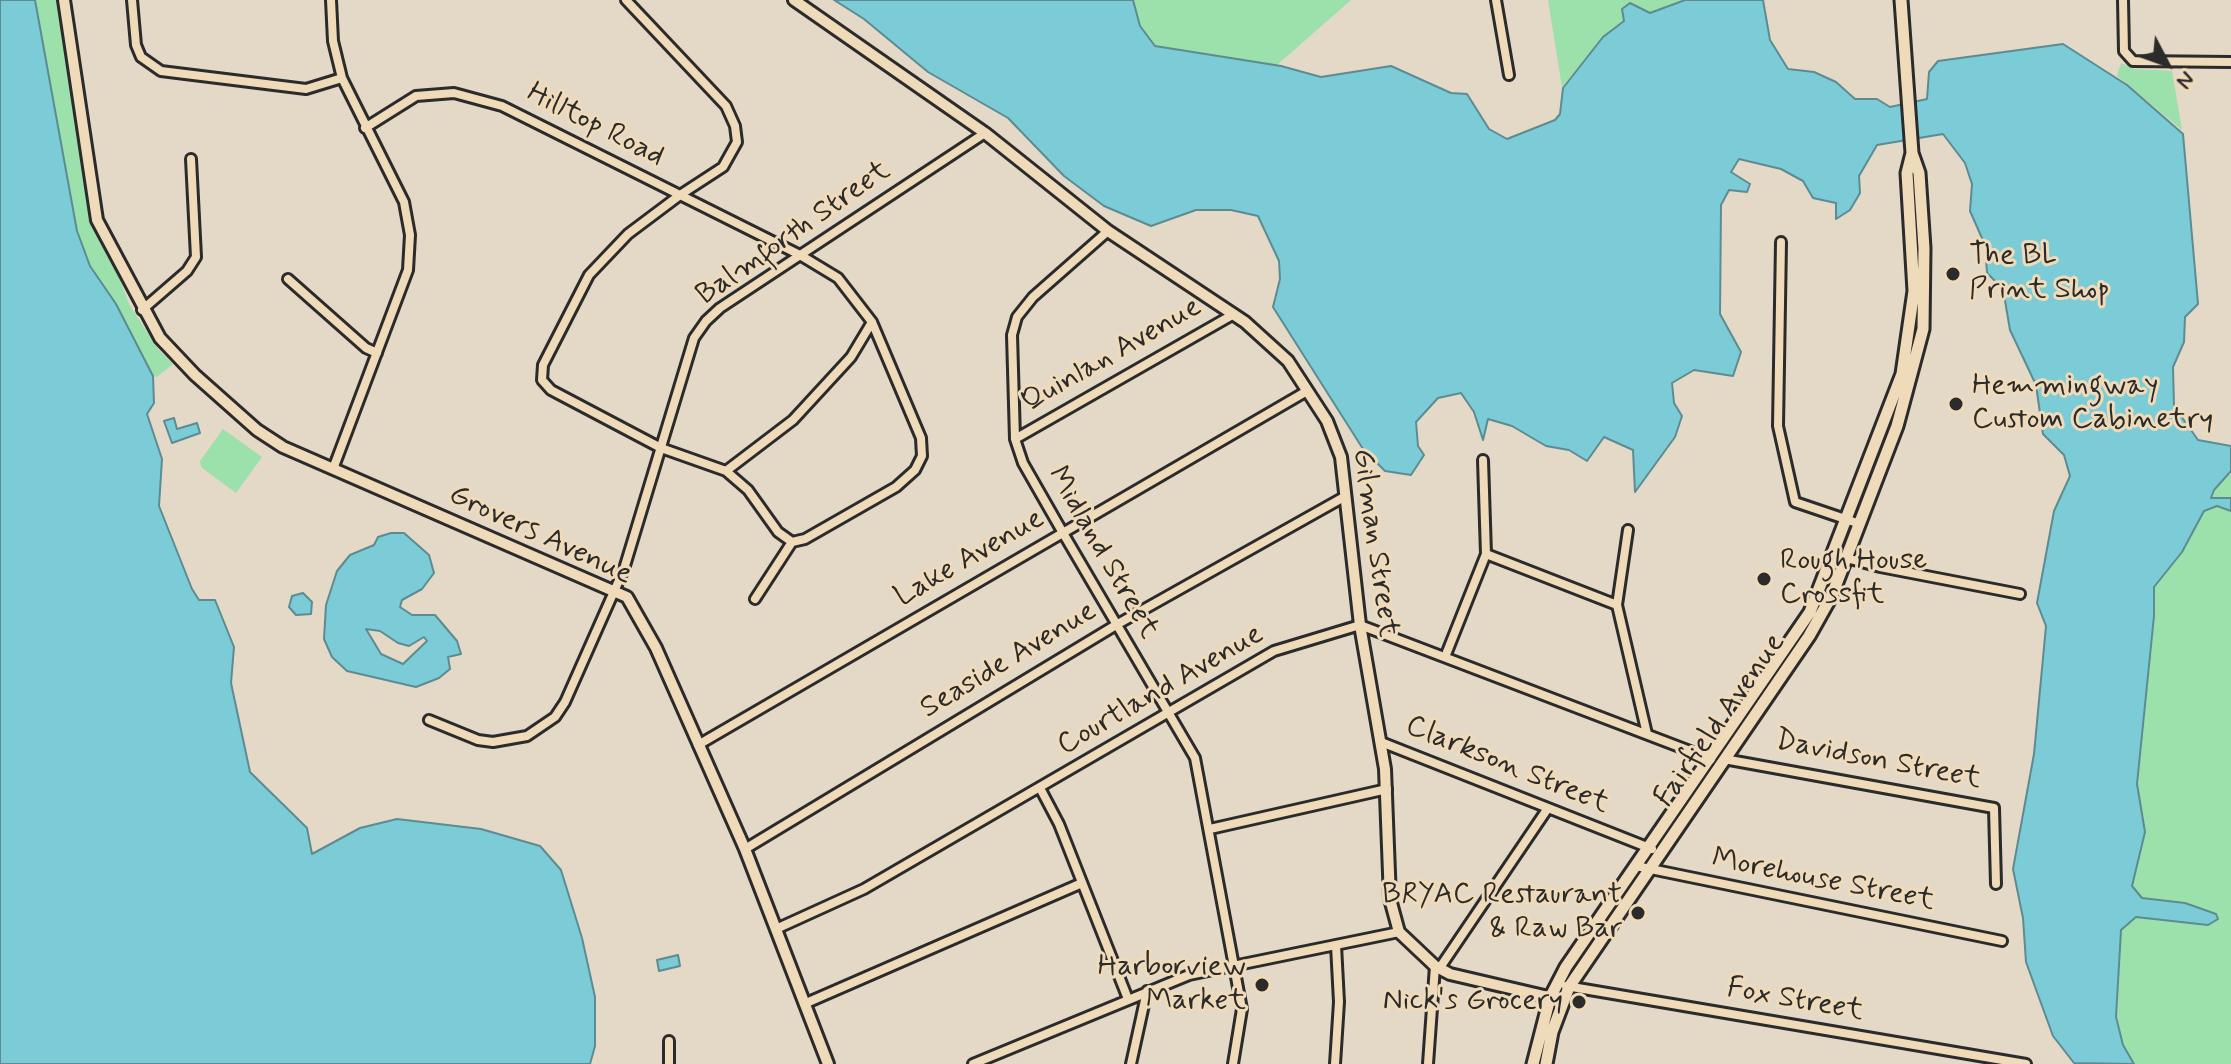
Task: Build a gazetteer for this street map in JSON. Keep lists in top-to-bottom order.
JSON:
{
  "streets": {
    "main road": ["Fairfield Avenue"],
    "street": [
      "Hilltop Road",
      "Balmforth Street",
      "Quinlan Avenue",
      "Grovers Avenue",
      "Gilman Street",
      "Midland Street",
      "Lake Avenue",
      "Seaside Avenue",
      "Courtland Avenue",
      "Davidson Street",
      "Clarkson Street",
      "Morehouse Street",
      "Fox Street"
    ]
  },
  "crossings": [
    ["Hilltop Road", "Balmforth Street"],
    ["Balmforth Street", "Grovers Avenue"],
    ["Balmforth Street", "Gilman Street"],
    ["Quinlan Avenue", "Gilman Street"],
    ["Quinlan Avenue", "Midland Street"],
    ["Grovers Avenue", "Lake Avenue"],
    ["Grovers Avenue", "Seaside Avenue"],
    ["Grovers Avenue", "Courtland Avenue"],
    ["Gilman Street", "Midland Street"],
    ["Gilman Street", "Lake Avenue"],
    ["Gilman Street", "Seaside Avenue"],
    ["Gilman Street", "Courtland Avenue"],
    ["Gilman Street", "Clarkson Street"],
    ["Midland Street", "Lake Avenue"],
    ["Midland Street", "Seaside Avenue"],
    ["Midland Street", "Courtland Avenue"],
    ["Fairfield Avenue", "Davidson Street"],
    ["Fairfield Avenue", "Clarkson Street"],
    ["Fairfield Avenue", "Morehouse Street"],
    ["Fairfield Avenue", "Fox Street"]
  ],
  "places": [
    "The BL Print Shop",
    "Hemmingway Custom Cabinetry",
    "Rough House Crossfit",
    "BRYAC Restaurant & Raw Bar",
    "Harborview Market",
    "Nick's Grocery"
  ],
  "north": "bottom right"
}
